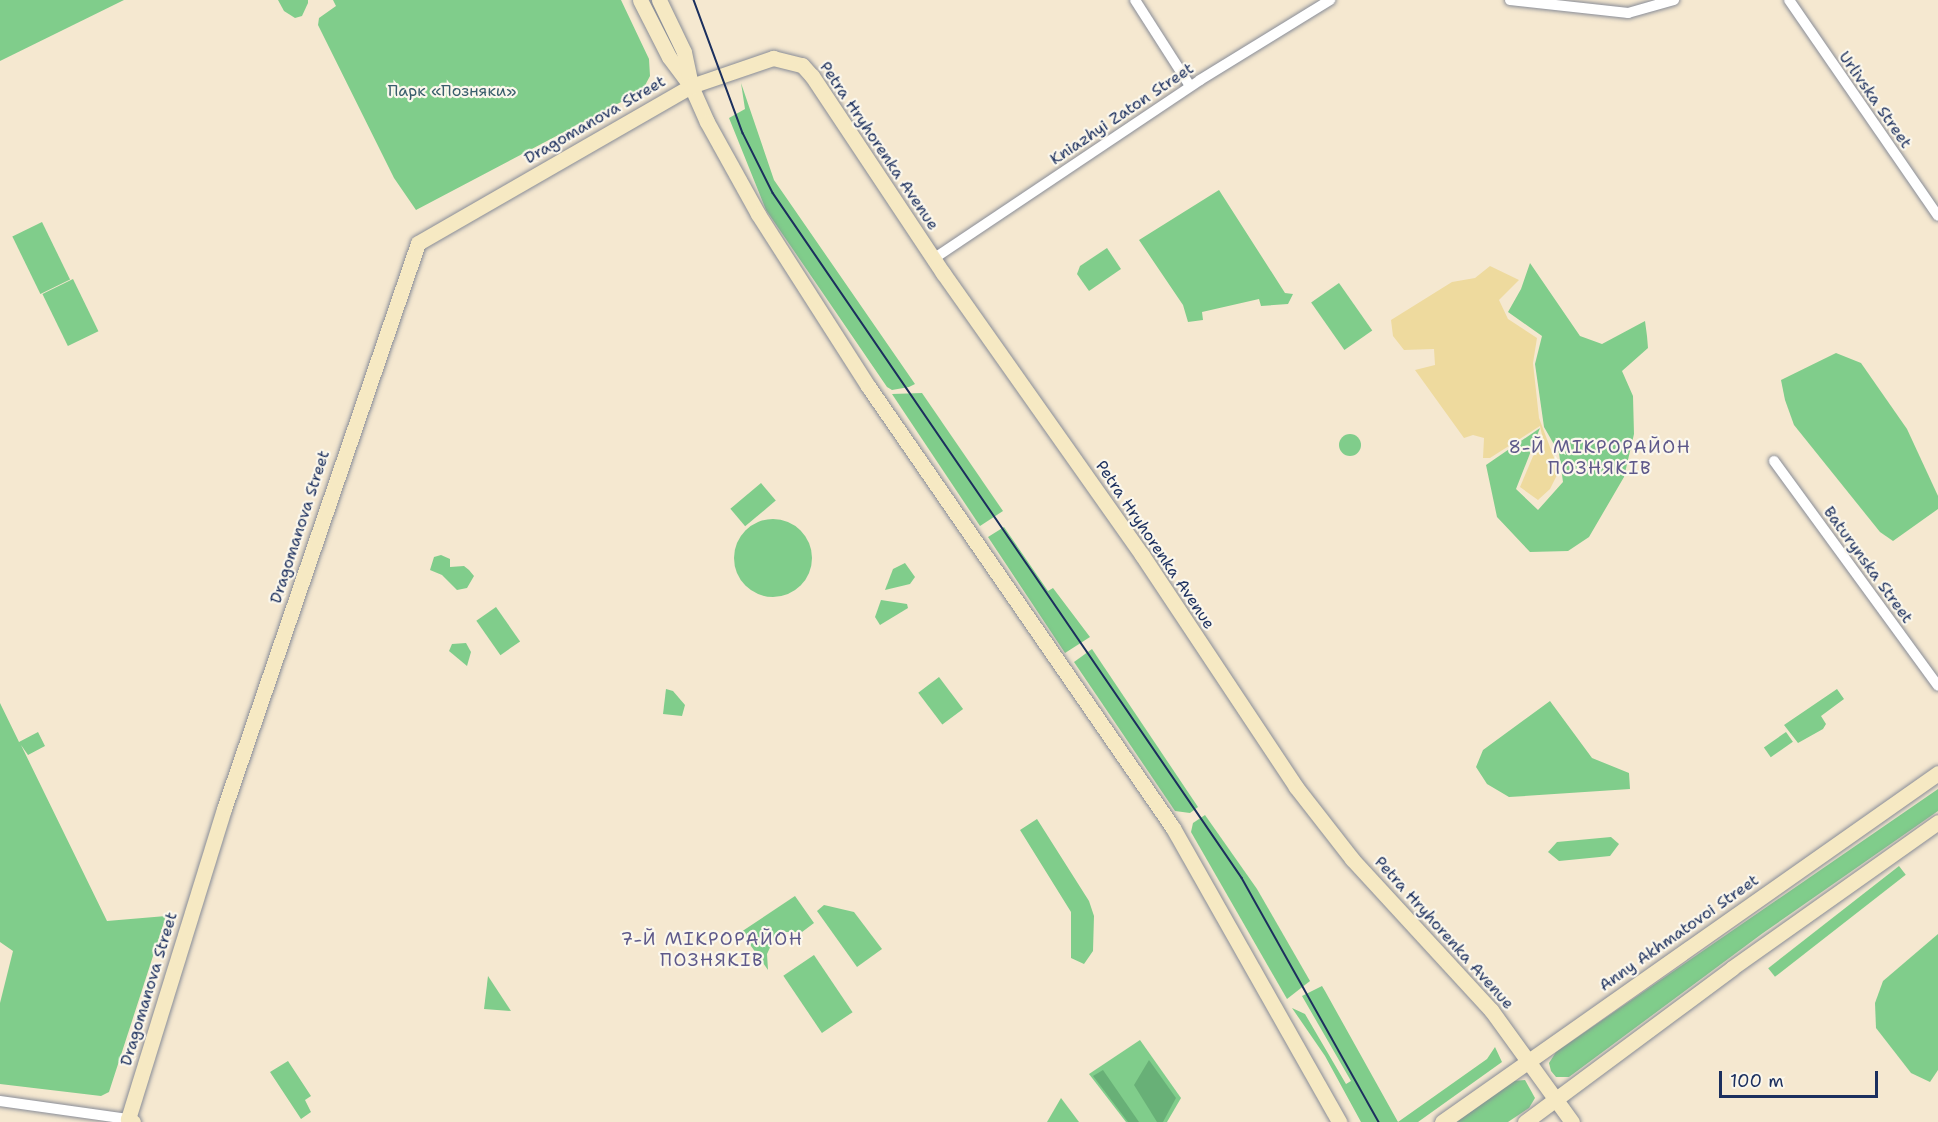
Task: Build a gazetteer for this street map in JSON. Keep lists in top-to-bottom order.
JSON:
{
  "streets": {
    "main road": ["Dragomanova Street", "Petra Hryhorenka Avenue", "Anny Akhmatovoi Street"],
    "street": ["Urlivska Street", "Kniazhyi Zaton Street", "Baturynska Street"]
  },
  "crossings": [
    ["Kniazhyi Zaton Street", "Petra Hryhorenka Avenue"],
    ["Dragomanova Street", "Petra Hryhorenka Avenue"],
    ["Petra Hryhorenka Avenue", "Anny Akhmatovoi Street"]
  ],
  "districts": ["8-Й МІКРОРАЙОН ПОЗНЯКІВ", "7-Й МІКРОРАЙОН ПОЗНЯКІВ"],
  "parks": ["Парк «Позняки»"],
  "scale_bar": "100 m"
}
